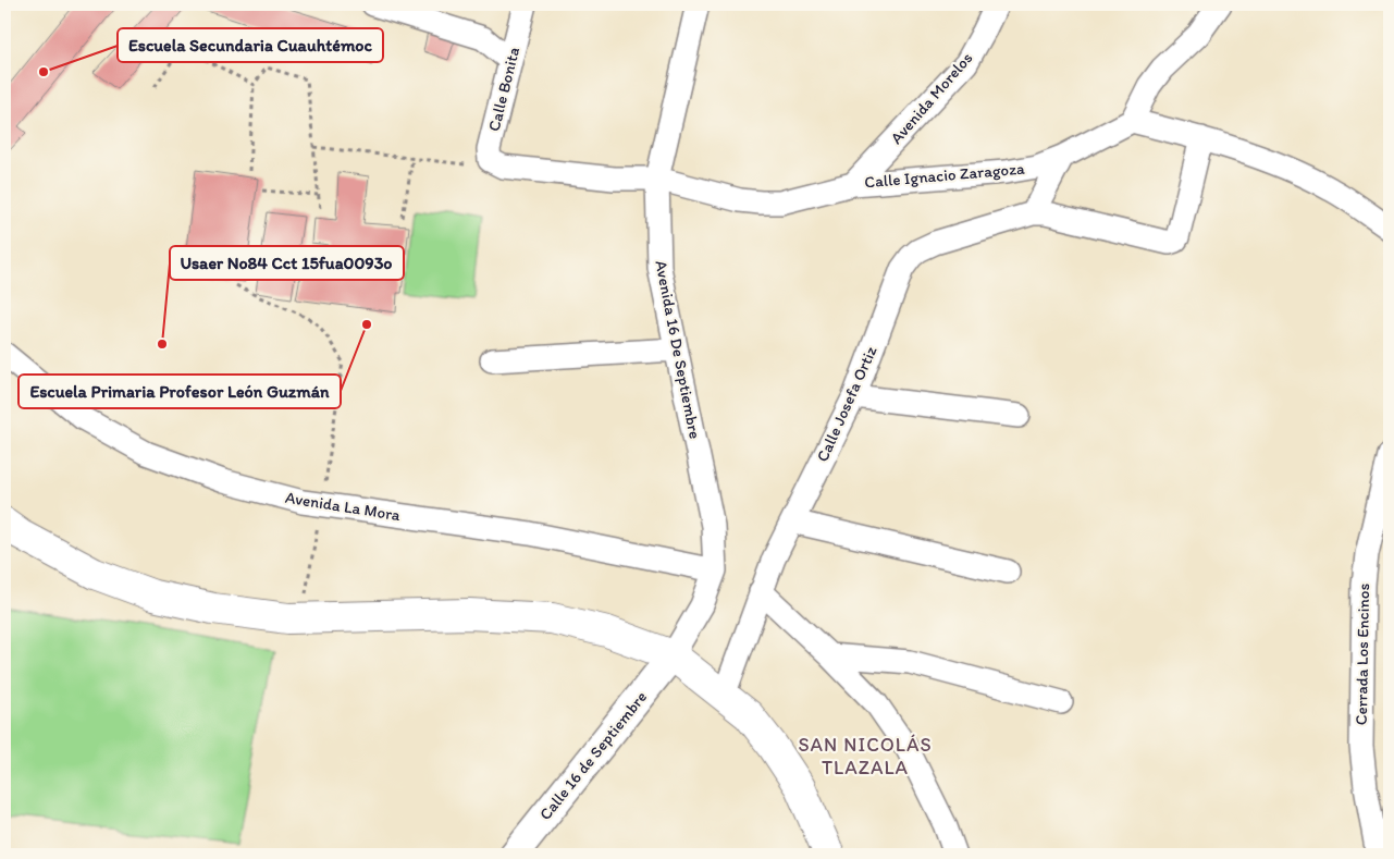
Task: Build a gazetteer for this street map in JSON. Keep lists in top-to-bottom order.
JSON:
{
  "streets": {
    "street": [
      "Calle Bonita",
      "Avenida Morelos",
      "Calle Ignacio Zaragoza",
      "Avenida 16 De Septiembre",
      "Calle Josefa Ortiz",
      "Avenida La Mora",
      "Cerrada Los Encinos",
      "Calle 16 de Septiembre"
    ]
  },
  "crossings": [
    ["Calle Bonita", "Calle Ignacio Zaragoza"],
    ["Avenida Morelos", "Calle Ignacio Zaragoza"],
    ["Calle Ignacio Zaragoza", "Avenida 16 De Septiembre"],
    ["Avenida 16 De Septiembre", "Avenida La Mora"],
    ["Avenida 16 De Septiembre", "Calle 16 de Septiembre"]
  ],
  "districts": ["SAN NICOLÁS TLAZALA"],
  "places": ["Escuela Secundaria Cuauhtémoc", "Escuela Primaria Profesor León Guzmán", "Usaer No84 Cct 15fua0093o"]
}
